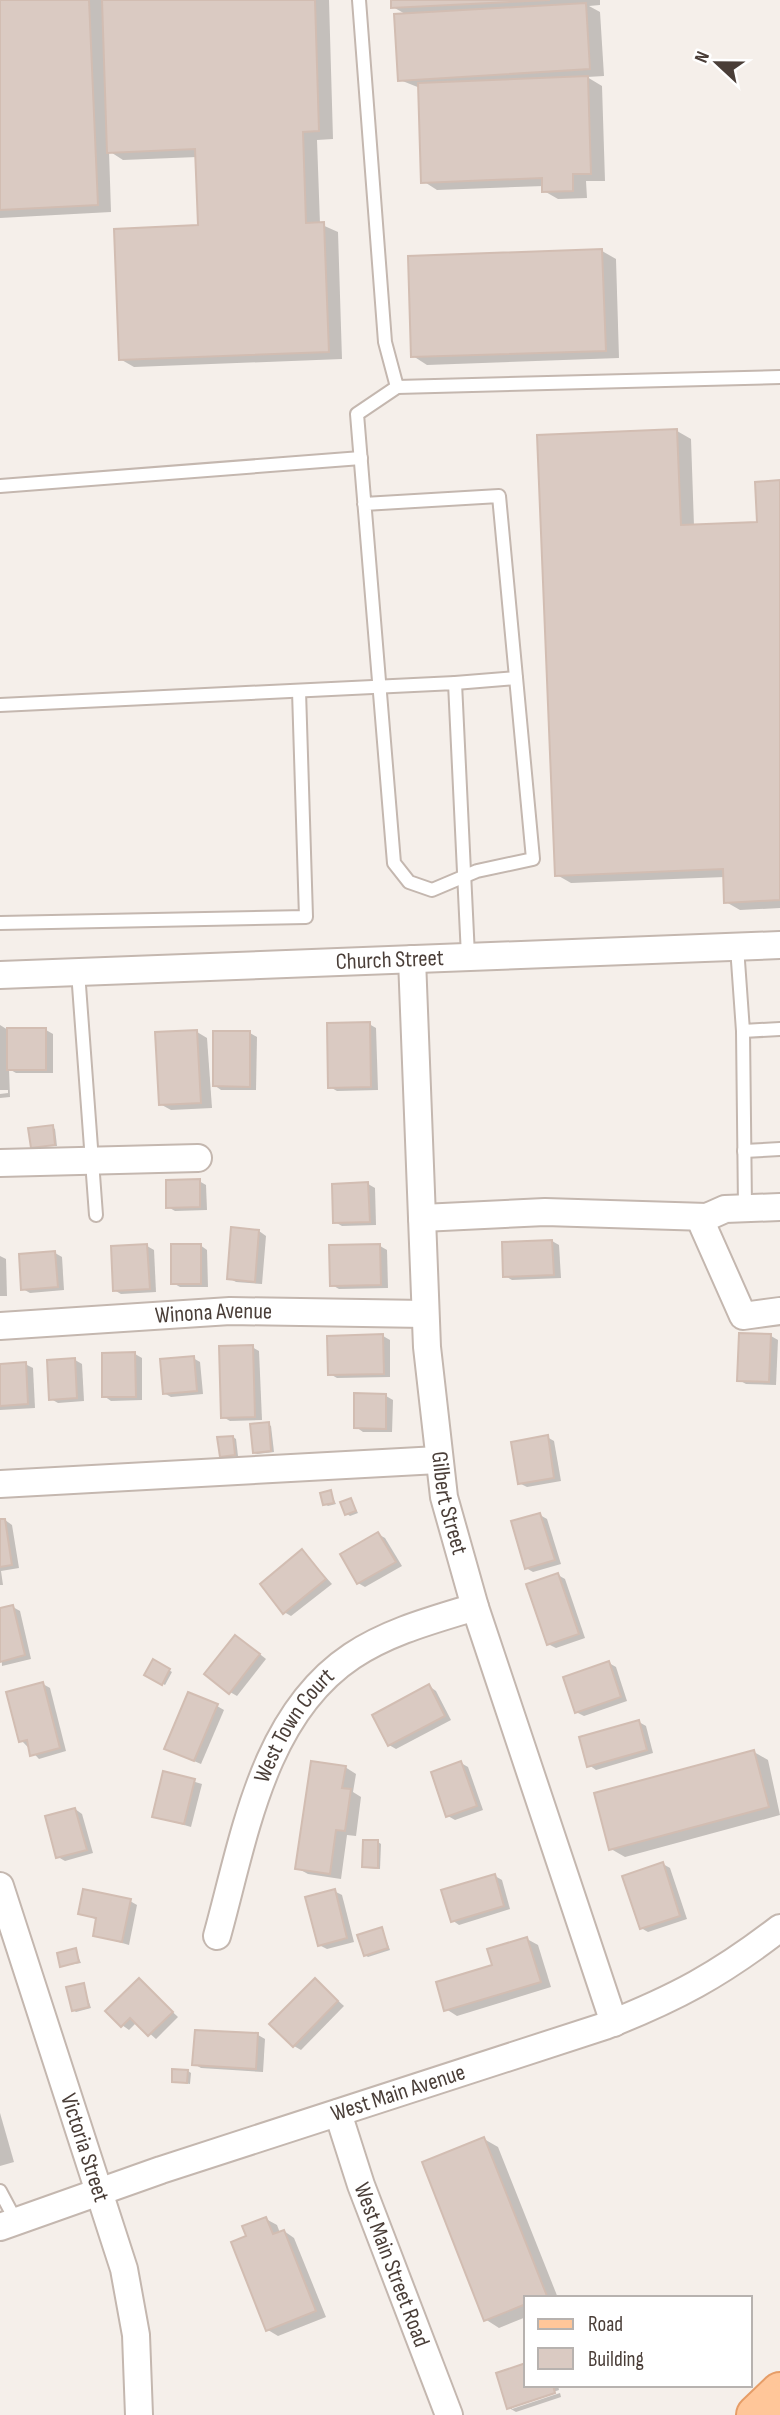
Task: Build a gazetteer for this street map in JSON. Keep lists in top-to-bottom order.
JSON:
{
  "streets": {
    "street": [
      "Church Street",
      "Winona Avenue",
      "Gilbert Street",
      "West Town Court",
      "West Main Avenue",
      "Victoria Street",
      "West Main Street Road"
    ]
  },
  "crossings": [
    ["Church Street", "Gilbert Street"],
    ["Winona Avenue", "Gilbert Street"],
    ["Gilbert Street", "West Town Court"],
    ["Gilbert Street", "West Main Avenue"],
    ["West Main Avenue", "Victoria Street"],
    ["West Main Avenue", "West Main Street Road"]
  ],
  "legend": ["Road", "Building"],
  "north": "left"
}
